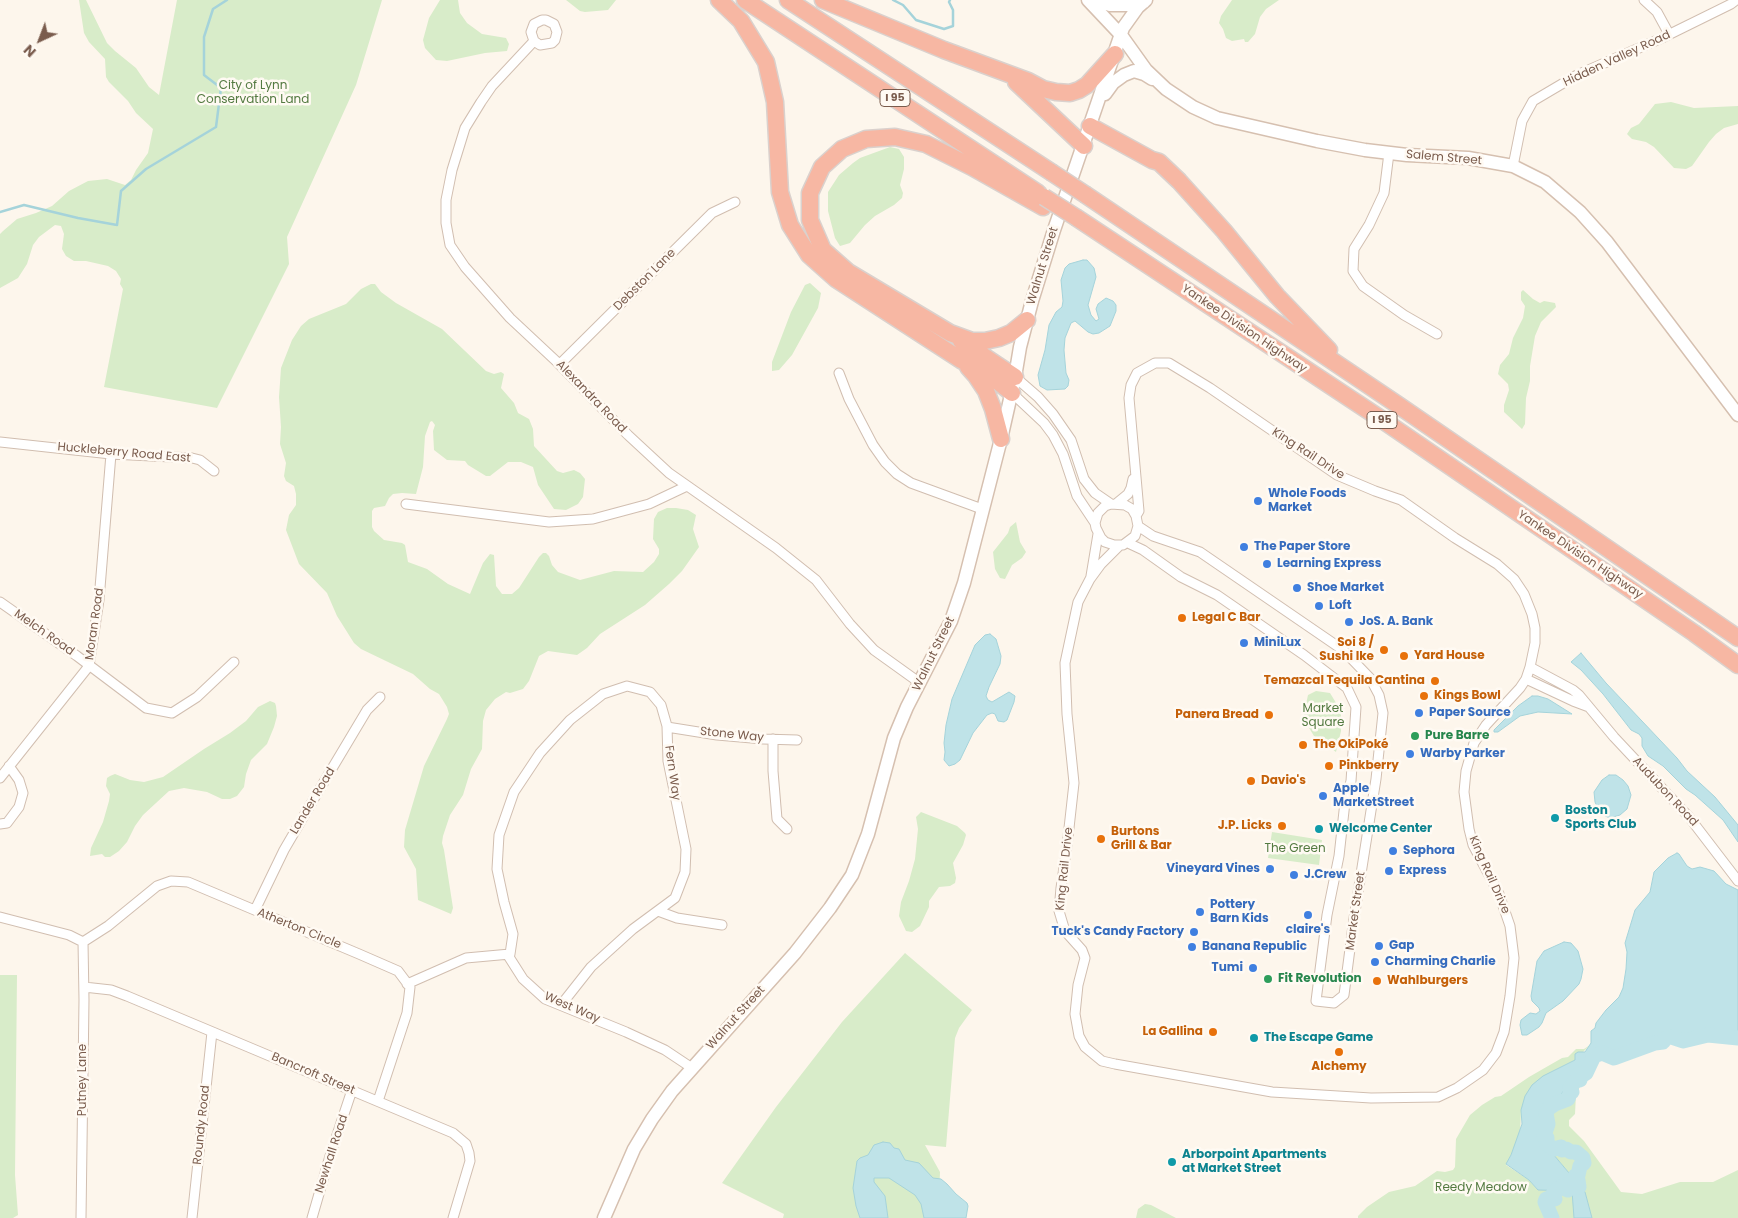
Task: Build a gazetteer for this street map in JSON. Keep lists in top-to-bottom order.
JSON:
{
  "streets": {
    "highway": ["I 95", "Yankee Division Highway"],
    "main road": ["Salem Street", "Walnut Street"],
    "street": [
      "Hidden Valley Road",
      "Debston Lane",
      "Alexandra Road",
      "Huckleberry Road East",
      "King Rail Drive",
      "Moran Road",
      "Melch Road",
      "Stone Way",
      "Fern Way",
      "Audubon Road",
      "Lander Road",
      "Market Street",
      "Atherton Circle",
      "West Way",
      "Bancroft Street",
      "Putney Lane",
      "Roundy Road",
      "Newhall Road"
    ]
  },
  "crossings": [
    ["Hidden Valley Road", "Salem Street"],
    ["I 95", "Yankee Division Highway"],
    ["Salem Street", "Walnut Street"],
    ["Walnut Street", "Alexandra Road"],
    ["Walnut Street", "West Way"],
    ["Debston Lane", "Alexandra Road"],
    ["Huckleberry Road East", "Moran Road"],
    ["King Rail Drive", "Audubon Road"],
    ["King Rail Drive", "Market Street"],
    ["Moran Road", "Melch Road"],
    ["Stone Way", "Fern Way"],
    ["Fern Way", "West Way"],
    ["Lander Road", "Atherton Circle"],
    ["Atherton Circle", "Putney Lane"],
    ["Bancroft Street", "Putney Lane"],
    ["Bancroft Street", "Roundy Road"],
    ["Bancroft Street", "Newhall Road"]
  ],
  "parks": [
    "City of Lynn Conservation Land",
    "Market Square",
    "The Green",
    "Reedy Meadow"
  ],
  "places": [
    "Whole Foods Market",
    "The Paper Store",
    "Learning Express",
    "Shoe Market",
    "Loft",
    "Legal C Bar",
    "JoS. A. Bank",
    "MiniLux",
    "Soi 8 / Sushi Ike",
    "Yard House",
    "Temazcal Tequila Cantina",
    "Kings Bowl",
    "Paper Source",
    "Panera Bread",
    "Pure Barre",
    "The OkiPoké",
    "Warby Parker",
    "Pinkberry",
    "Davio's",
    "Apple MarketStreet",
    "Boston Sports Club",
    "J.P. Licks",
    "Welcome Center",
    "Burtons Grill & Bar",
    "Sephora",
    "Vineyard Vines",
    "Express",
    "J.Crew",
    "Pottery Barn Kids",
    "claire's",
    "Tuck's Candy Factory",
    "Gap",
    "Banana Republic",
    "Charming Charlie",
    "Tumi",
    "Fit Revolution",
    "Wahlburgers",
    "La Gallina",
    "The Escape Game",
    "Alchemy",
    "Arborpoint Apartments at Market Street"
  ],
  "north": "bottom left"
}
